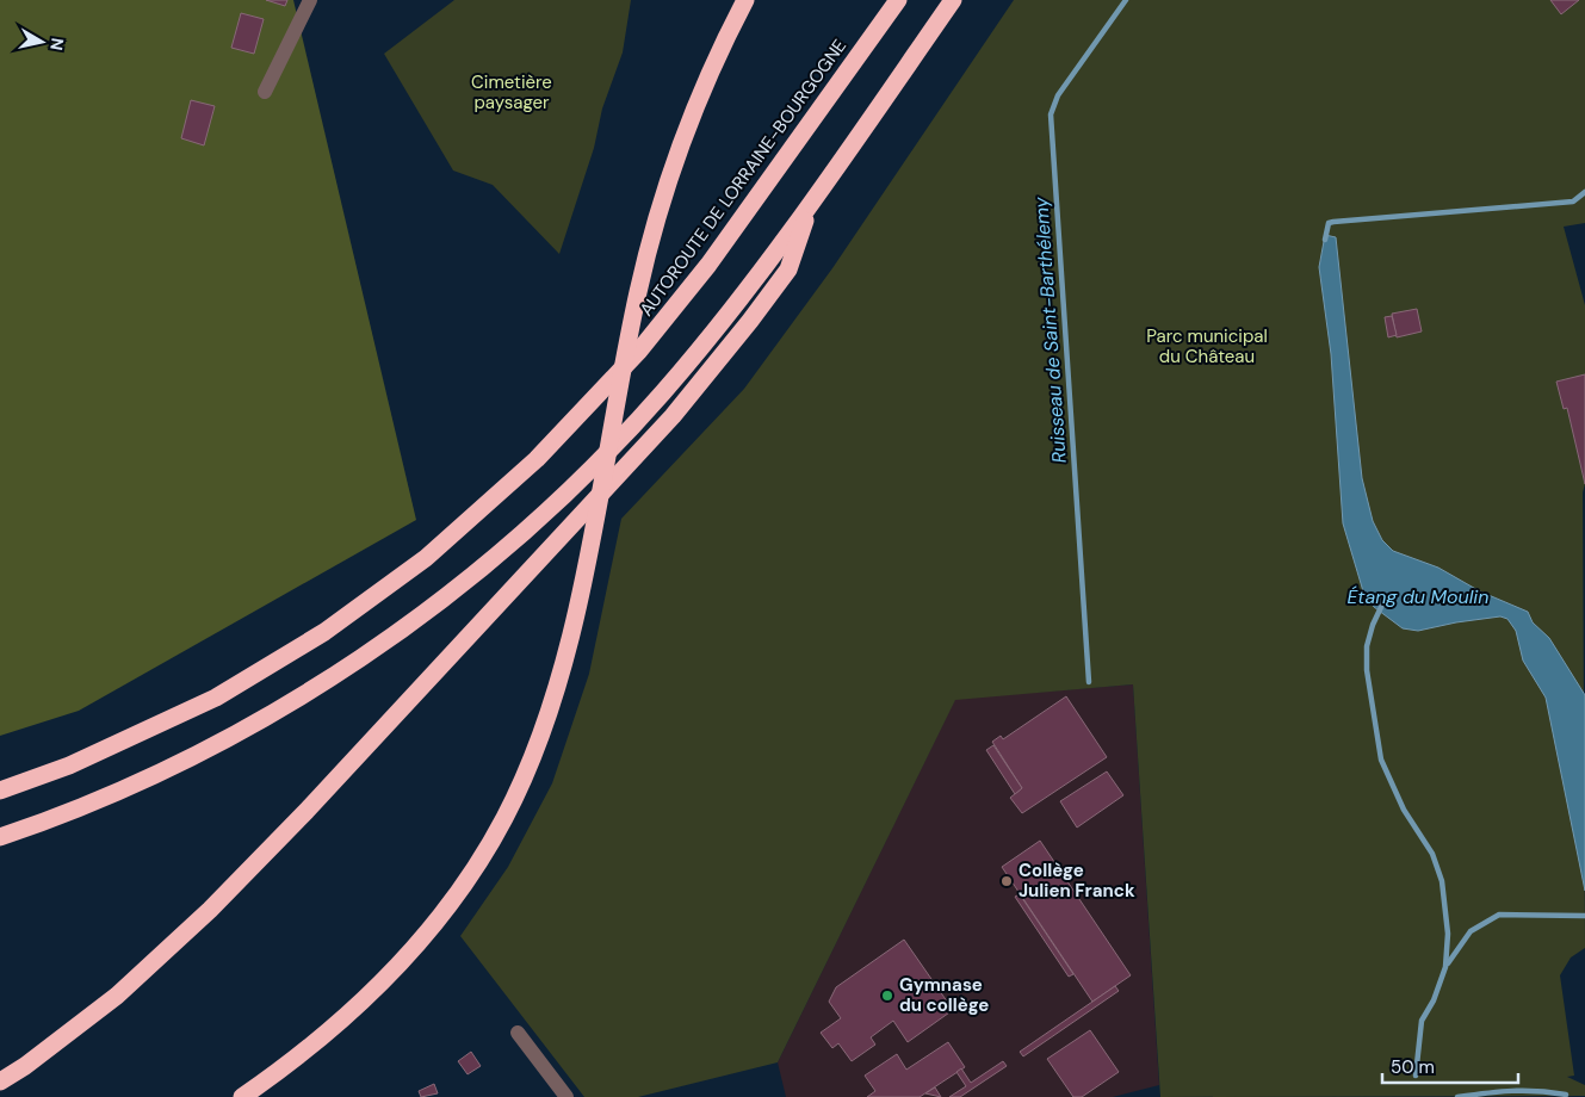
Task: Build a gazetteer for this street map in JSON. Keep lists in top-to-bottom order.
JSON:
{
  "streets": {
    "highway": ["AUTOROUTE DE LORRAINE-BOURGOGNE"]
  },
  "water": ["Ruisseau de Saint-Barthélemy", "Étang du Moulin"],
  "parks": ["Cimetière paysager", "Parc municipal du Château"],
  "places": ["Collège Julien Franck", "Gymnase du collège"],
  "scale_bar": "50 m",
  "north": "right"
}
